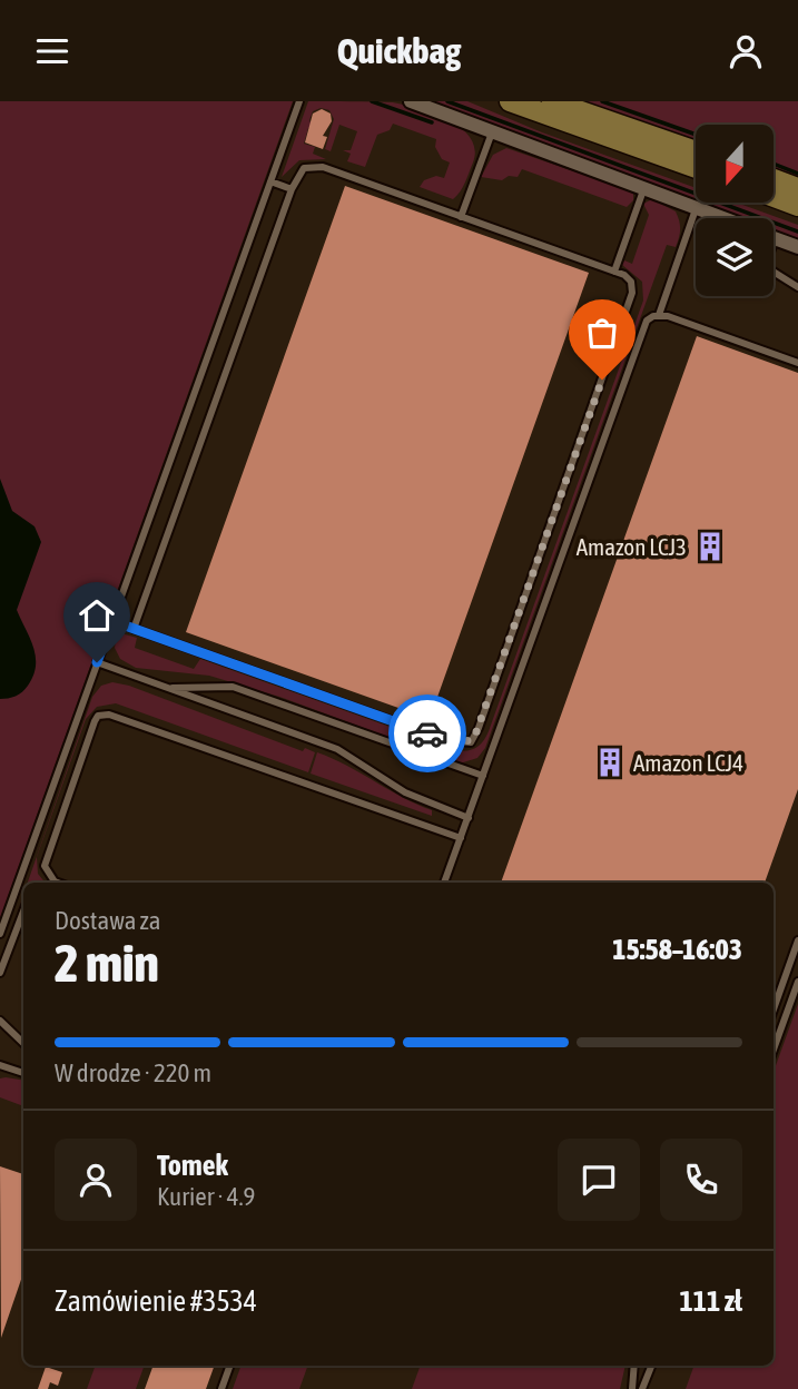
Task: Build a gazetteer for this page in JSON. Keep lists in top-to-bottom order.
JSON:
{
  "places": {
    "building": ["Amazon LCJ3", "Amazon LCJ4"]
  },
  "north": "bottom",
  "page": {
    "header": "Quickbag",
    "heading": ["2 min", "Dostawa za", "15:58–16:03"],
    "panel": [
      "Tomek",
      "Kurier · 4.9",
      "Zamówienie #3534",
      "111 zł"
    ],
    "bar": "W drodze · 220 m"
  }
}
